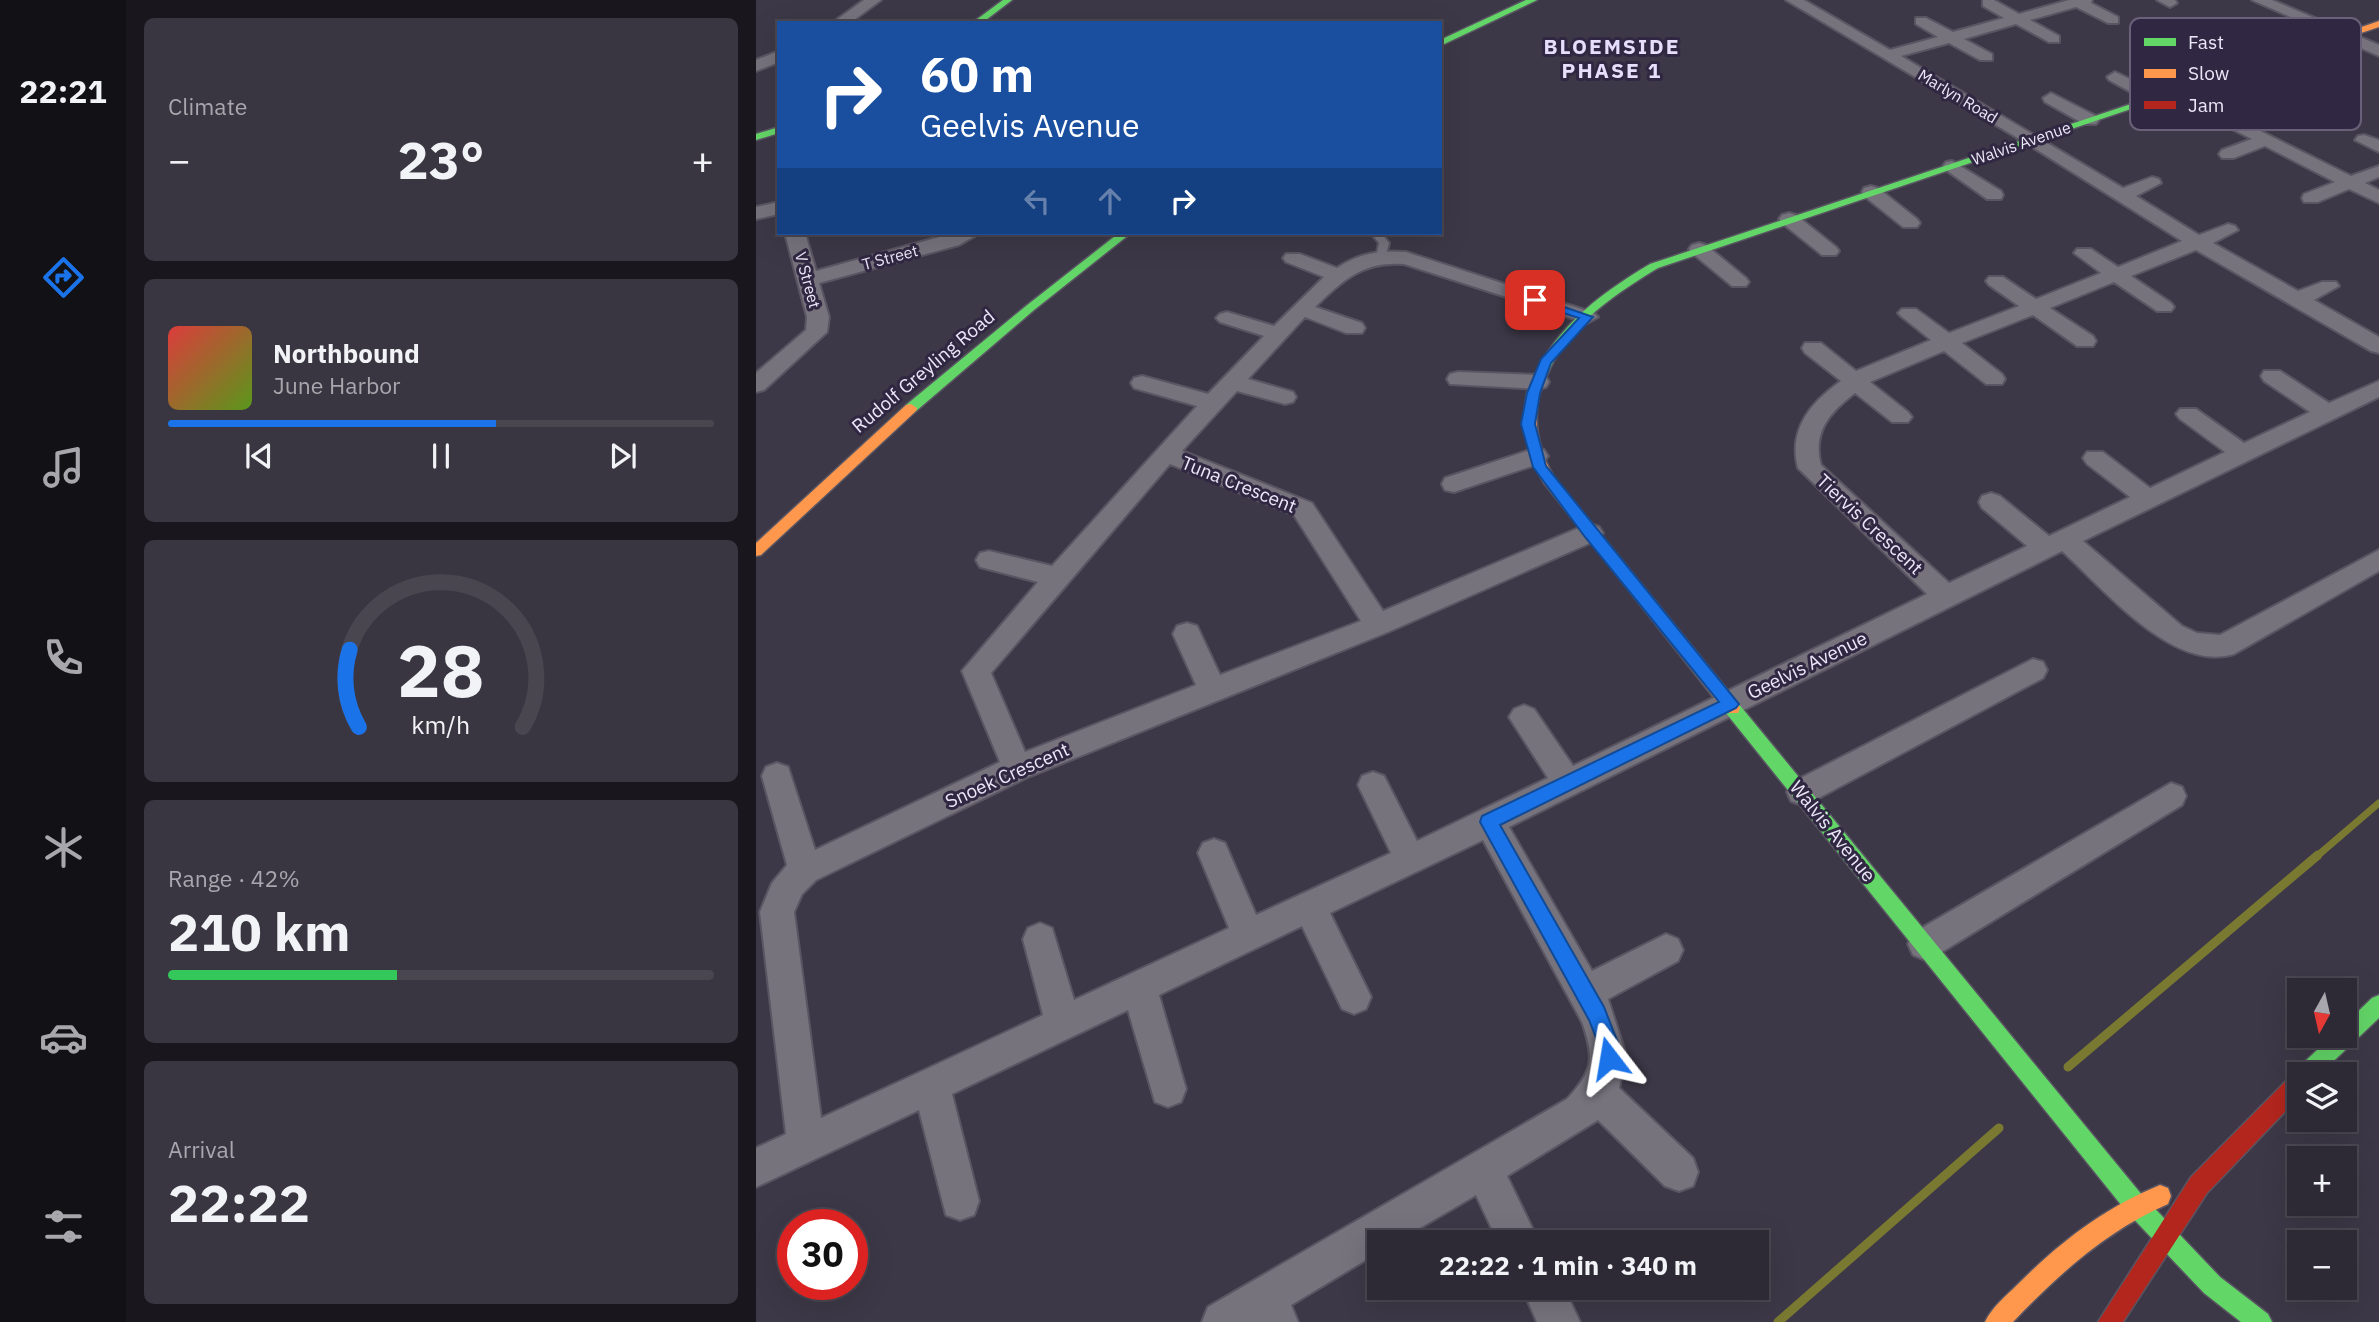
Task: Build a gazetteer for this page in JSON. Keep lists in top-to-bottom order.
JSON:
{
  "streets": {
    "street": [
      "Marlyn Road",
      "Walvis Avenue",
      "T Street",
      "V Street",
      "Rudolf Greyling Road",
      "Tuna Crescent",
      "Tiervis Crescent",
      "Geelvis Avenue",
      "Snoek Crescent"
    ]
  },
  "crossings": [
    ["Marlyn Road", "Walvis Avenue"],
    ["Marlyn Road", "Tiervis Crescent"],
    ["Walvis Avenue", "Geelvis Avenue"],
    ["Walvis Avenue", "Snoek Crescent"],
    ["T Street", "V Street"],
    ["Tuna Crescent", "Snoek Crescent"],
    ["Tiervis Crescent", "Geelvis Avenue"],
    ["Geelvis Avenue", "Snoek Crescent"]
  ],
  "districts": ["BLOEMSIDE PHASE 1"],
  "legend": ["Fast", "Slow", "Jam"],
  "north": "bottom",
  "page": {
    "tabs": "22:21",
    "tile": [
      "Climate",
      ["Range · 42%", "210 km"],
      ["Arrival", "22:22"]
    ],
    "turn": ["60 m", "Geelvis Avenue"],
    "heat": ["−", "23°", "+"],
    "song": ["Northbound", "June Harbor"],
    "map_buttons": ["+", "−"],
    "limit": "30",
    "trip": "22:22 · 1 min · 340 m",
    "gauge": ["28", "km/h"]
  }
}
